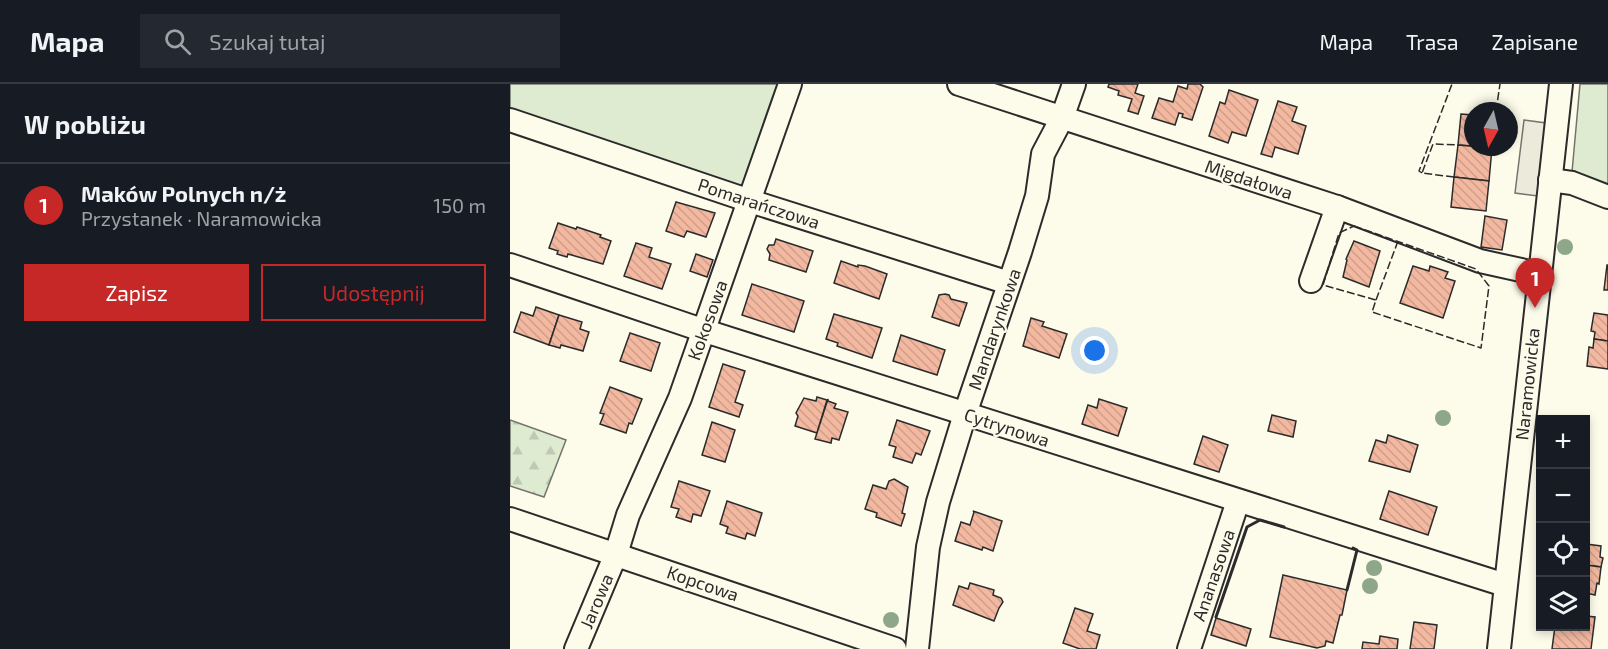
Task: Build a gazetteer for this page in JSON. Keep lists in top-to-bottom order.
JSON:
{
  "streets": {
    "street": [
      "Migdałowa",
      "Pomarańczowa",
      "Kokosowa",
      "Mandarynkowa",
      "Naramowicka",
      "Cytrynowa",
      "Ananasowa",
      "Kopcowa",
      "Jarowa"
    ]
  },
  "crossings": [
    ["Migdałowa", "Mandarynkowa"],
    ["Migdałowa", "Naramowicka"],
    ["Pomarańczowa", "Kokosowa"],
    ["Pomarańczowa", "Mandarynkowa"],
    ["Kokosowa", "Cytrynowa"],
    ["Kokosowa", "Kopcowa"],
    ["Kokosowa", "Jarowa"],
    ["Mandarynkowa", "Cytrynowa"],
    ["Naramowicka", "Cytrynowa"],
    ["Cytrynowa", "Ananasowa"],
    ["Kopcowa", "Jarowa"]
  ],
  "north": "bottom",
  "page": {
    "header": "Mapa",
    "search": "Szukaj tutaj",
    "nav": ["Mapa", "Trasa", "Zapisane"],
    "heading": "W pobliżu",
    "list": [
      {
        "mark": "1",
        "name": "Maków Polnych n/ż",
        "note": "Przystanek · Naramowicka",
        "value": "150 m"
      }
    ],
    "buttons": ["Zapisz", "Udostępnij"],
    "pins": "1",
    "map_buttons": ["+", "−"]
  }
}
